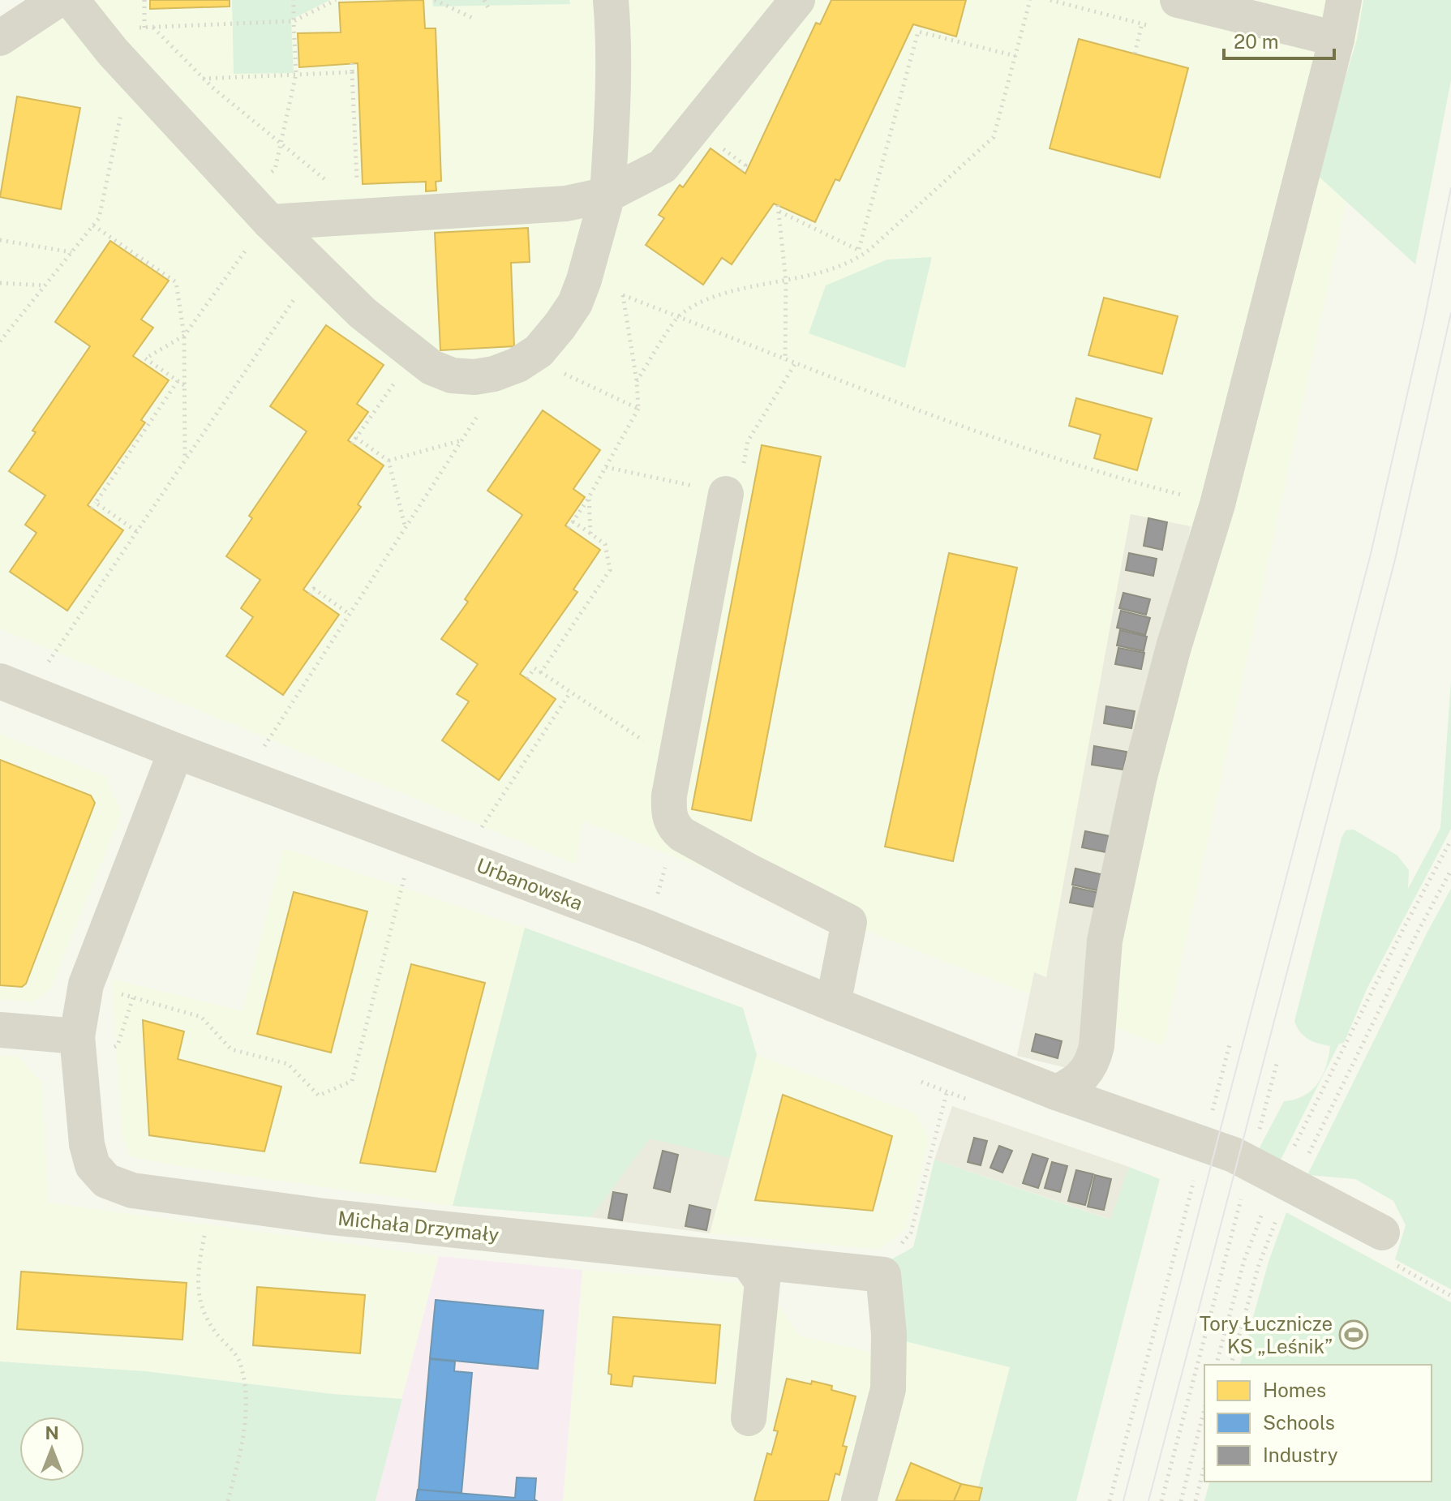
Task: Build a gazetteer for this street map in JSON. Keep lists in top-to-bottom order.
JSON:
{
  "streets": {
    "street": ["Urbanowska", "Michała Drzymały"]
  },
  "crossings": [
    ["Urbanowska", "Michała Drzymały"]
  ],
  "places": {
    "sports": ["Tory Łucznicze KS „Leśnik”"]
  },
  "legend": ["Homes", "Schools", "Industry"],
  "scale_bar": "20 m",
  "north": "top"
}
